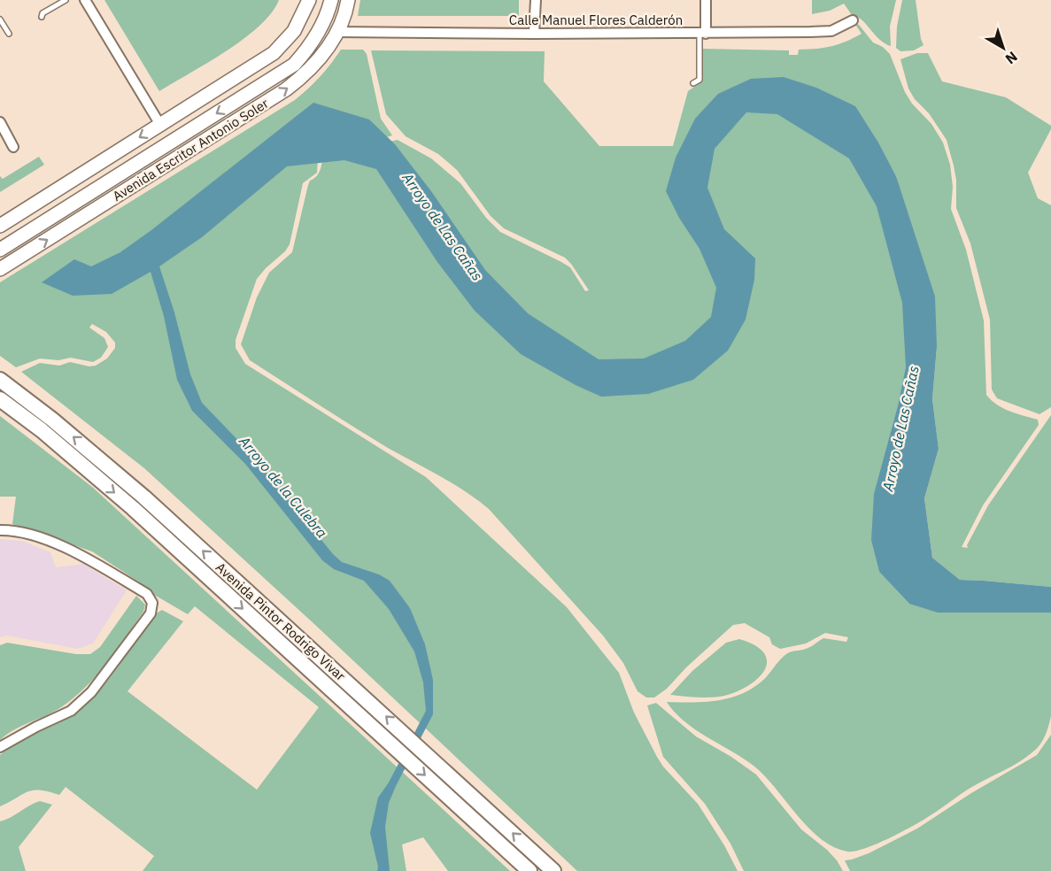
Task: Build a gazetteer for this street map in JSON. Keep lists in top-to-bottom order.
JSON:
{
  "streets": {
    "main road": ["Avenida Pintor Rodrigo Vivar"],
    "street": ["Calle Manuel Flores Calderón", "Avenida Escritor Antonio Soler"]
  },
  "crossings": [
    ["Calle Manuel Flores Calderón", "Avenida Escritor Antonio Soler"]
  ],
  "water": ["Arroyo de Las Cañas", "Arroyo de la Culebra"],
  "north": "bottom right"
}
